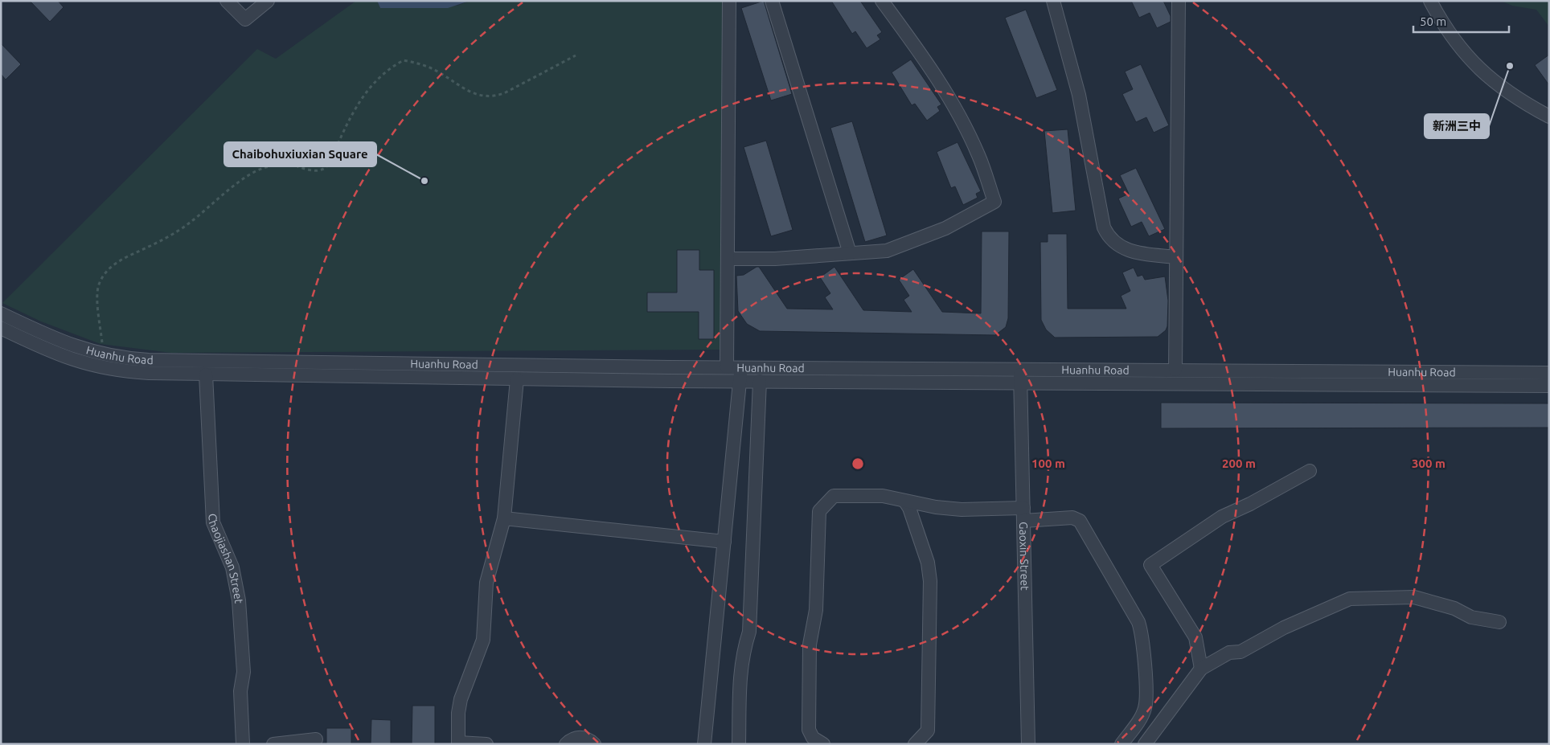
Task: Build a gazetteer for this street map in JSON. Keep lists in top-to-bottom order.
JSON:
{
  "streets": {
    "street": ["Huanhu Road", "Gaoxin Street", "Chaojiashan Street"]
  },
  "crossings": [
    ["Huanhu Road", "Gaoxin Street"],
    ["Huanhu Road", "Chaojiashan Street"]
  ],
  "places": ["新洲三中", "Chaibohuxiuxian Square"],
  "scale_bar": "50 m",
  "rings": ["100 m", "200 m", "300 m"]
}
